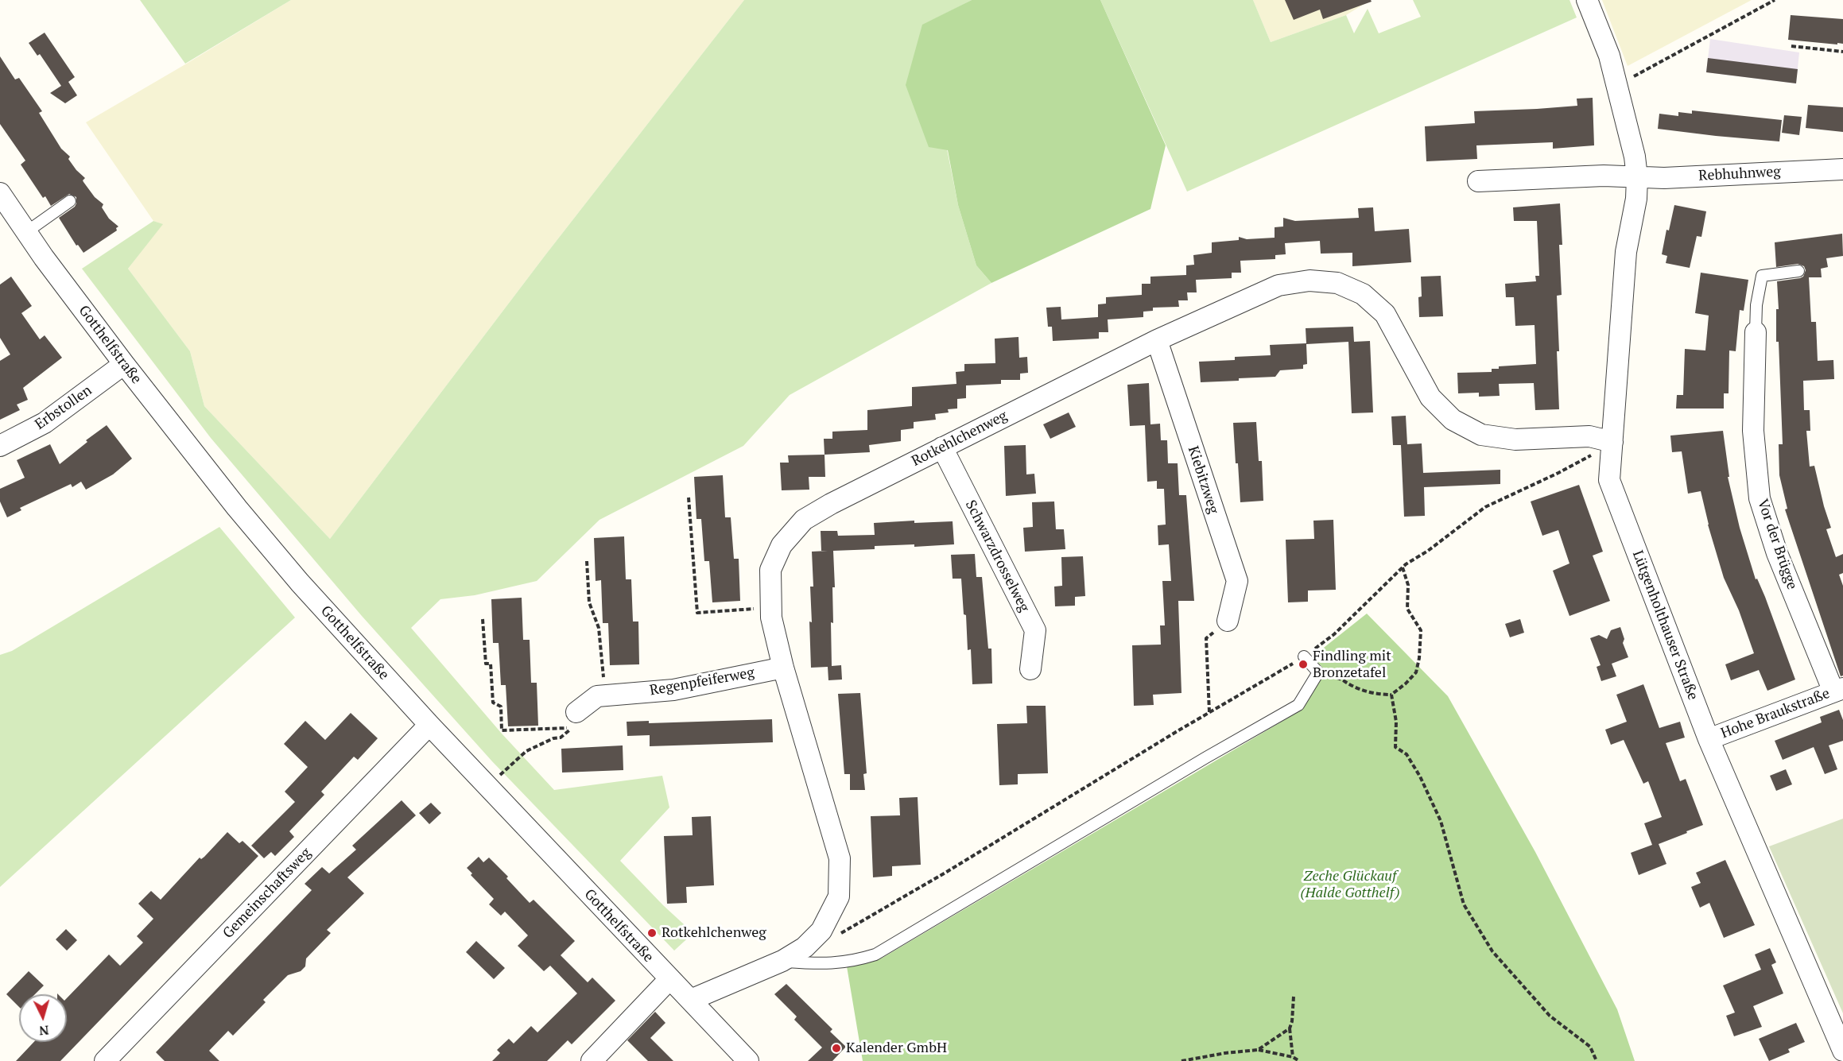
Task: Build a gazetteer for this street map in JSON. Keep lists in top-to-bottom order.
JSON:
{
  "streets": {
    "street": [
      "Rebhuhnweg",
      "Gotthelfstraße",
      "Erbstollen",
      "Rotkehlchenweg",
      "Kiebitzweg",
      "Vor der Brügge",
      "Schwarzdrosselweg",
      "Lütgenholthauser Straße",
      "Regenpfeiferweg",
      "Hohe Braukstraße",
      "Gemeinschaftsweg"
    ]
  },
  "crossings": [
    ["Rebhuhnweg", "Lütgenholthauser Straße"],
    ["Gotthelfstraße", "Erbstollen"],
    ["Gotthelfstraße", "Rotkehlchenweg"],
    ["Gotthelfstraße", "Gemeinschaftsweg"],
    ["Rotkehlchenweg", "Kiebitzweg"],
    ["Rotkehlchenweg", "Schwarzdrosselweg"],
    ["Rotkehlchenweg", "Lütgenholthauser Straße"],
    ["Rotkehlchenweg", "Regenpfeiferweg"],
    ["Vor der Brügge", "Hohe Braukstraße"],
    ["Lütgenholthauser Straße", "Hohe Braukstraße"]
  ],
  "parks": ["Zeche Glückauf (Halde Gotthelf)"],
  "places": ["Findling mit Bronzetafel", "Rotkehlchenweg", "Kalender GmbH"],
  "north": "bottom"
}
